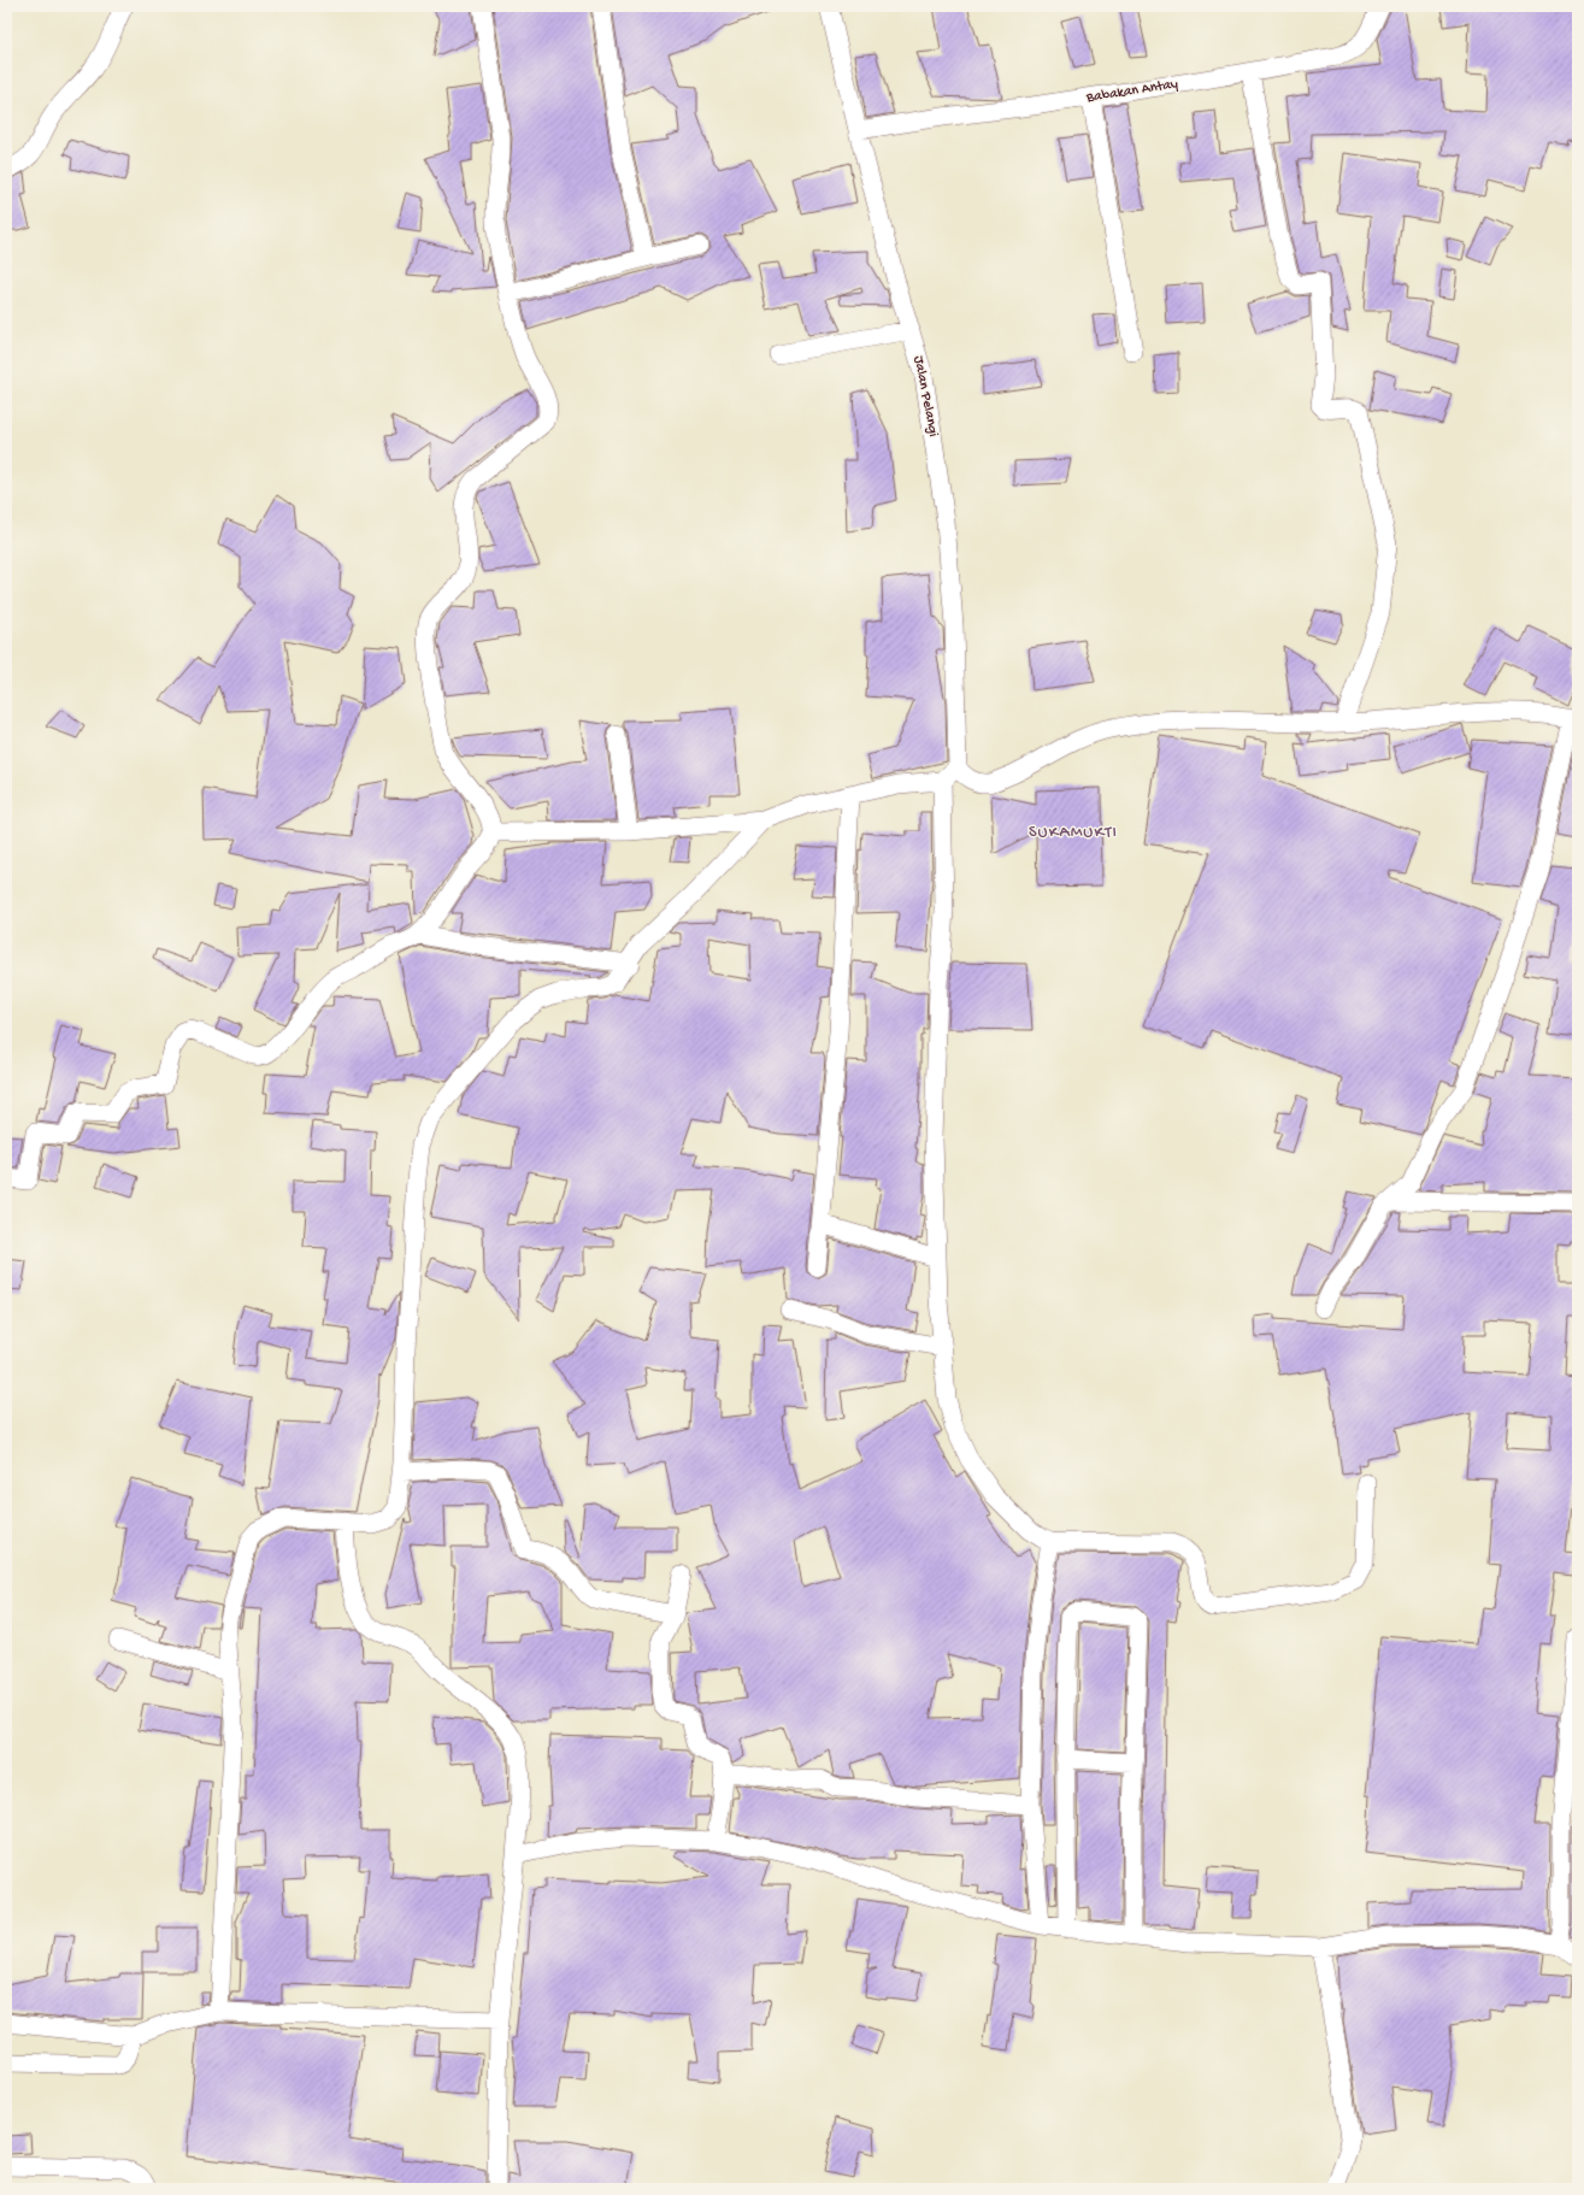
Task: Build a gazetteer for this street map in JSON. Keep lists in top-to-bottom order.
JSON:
{
  "streets": {
    "street": ["Babakan Antay", "Jalan Pelangi"]
  },
  "crossings": [
    ["Babakan Antay", "Jalan Pelangi"]
  ],
  "districts": ["SUKAMUKTI"]
}
